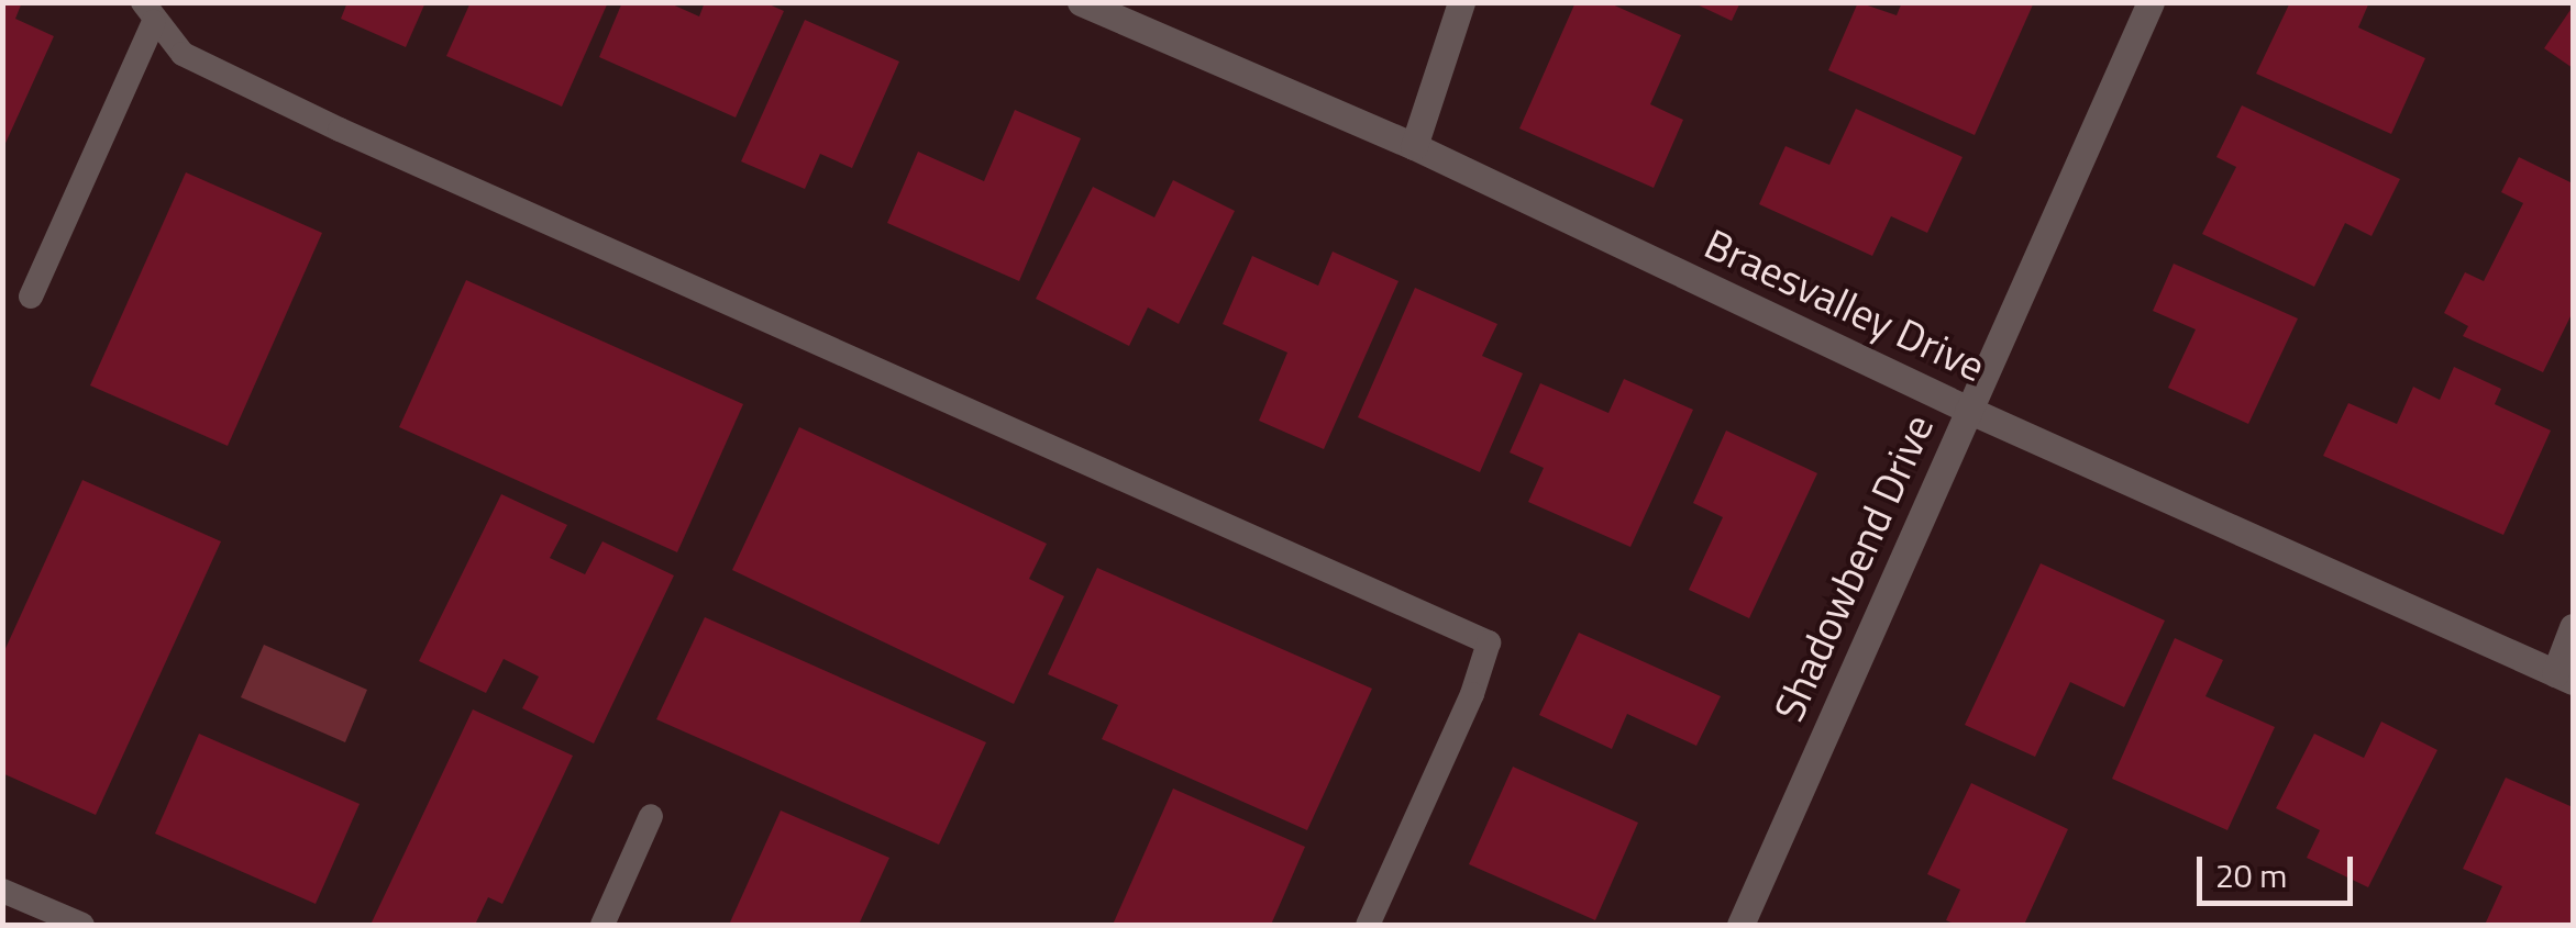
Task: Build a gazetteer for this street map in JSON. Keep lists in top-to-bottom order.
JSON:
{
  "streets": {
    "street": ["Braesvalley Drive", "Shadowbend Drive"]
  },
  "crossings": [
    ["Braesvalley Drive", "Shadowbend Drive"]
  ],
  "scale_bar": "20 m"
}
